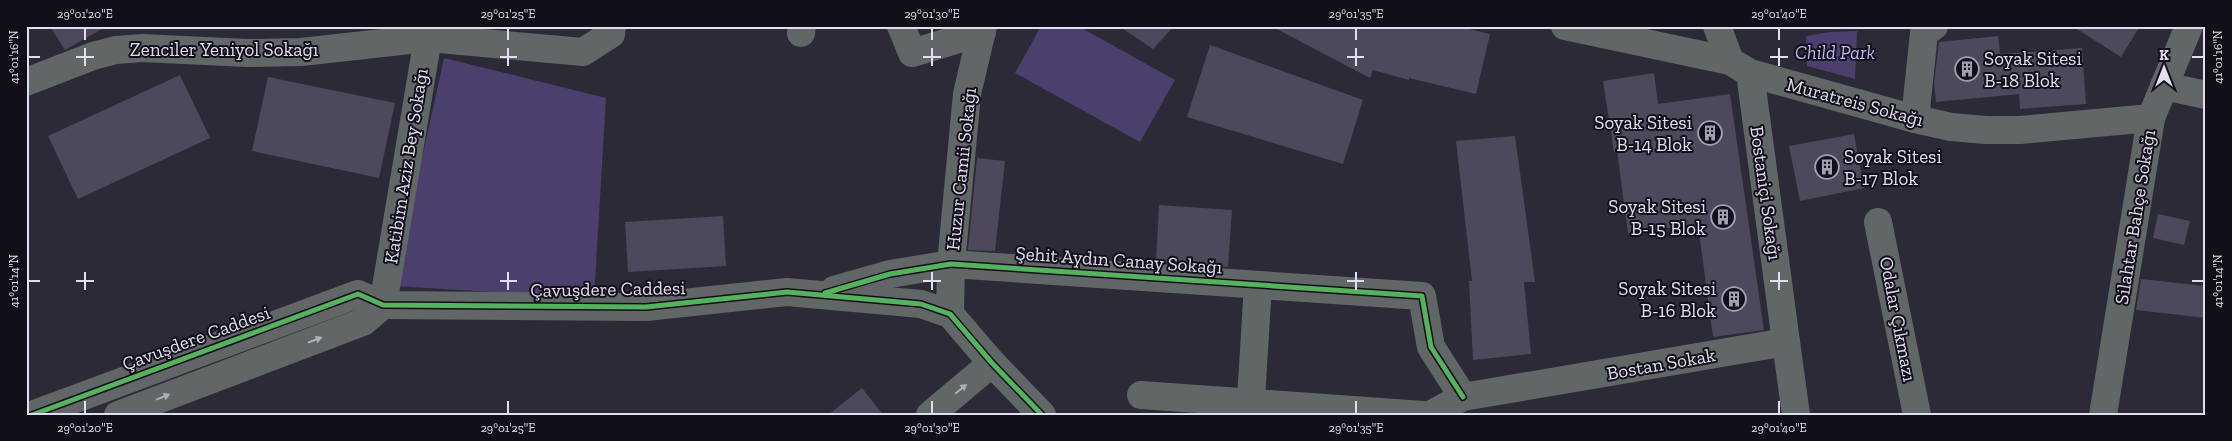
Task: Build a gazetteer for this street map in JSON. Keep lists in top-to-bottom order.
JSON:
{
  "streets": {
    "street": [
      "Zenciler Yeniyol Sokağı",
      "Muratreis Sokağı",
      "Katibim Aziz Bey Sokağı",
      "Huzur Camii Sokağı",
      "Bostaniçi Sokağı",
      "Silahtar Bahçe Sokağı",
      "Şehit Aydın Canay Sokağı",
      "Çavuşdere Caddesi",
      "Odalar Çıkmazı",
      "Bostan Sokak"
    ]
  },
  "crossings": [
    ["Zenciler Yeniyol Sokağı", "Katibim Aziz Bey Sokağı"],
    ["Muratreis Sokağı", "Bostaniçi Sokağı"],
    ["Muratreis Sokağı", "Silahtar Bahçe Sokağı"],
    ["Katibim Aziz Bey Sokağı", "Çavuşdere Caddesi"],
    ["Huzur Camii Sokağı", "Şehit Aydın Canay Sokağı"],
    ["Huzur Camii Sokağı", "Çavuşdere Caddesi"],
    ["Bostaniçi Sokağı", "Bostan Sokak"],
    ["Şehit Aydın Canay Sokağı", "Çavuşdere Caddesi"],
    ["Şehit Aydın Canay Sokağı", "Bostan Sokak"]
  ],
  "parks": ["Child Park"],
  "places": {
    "building": [
      "Soyak Sitesi B-18 Blok",
      "Soyak Sitesi B-14 Blok",
      "Soyak Sitesi B-17 Blok",
      "Soyak Sitesi B-15 Blok",
      "Soyak Sitesi B-16 Blok"
    ]
  },
  "north": "top",
  "coordinates": [
    "29°01'20\"E",
    "29°01'25\"E",
    "29°01'30\"E",
    "29°01'35\"E",
    "29°01'40\"E",
    "41°01'16\"N",
    "41°01'14\"N"
  ]
}
